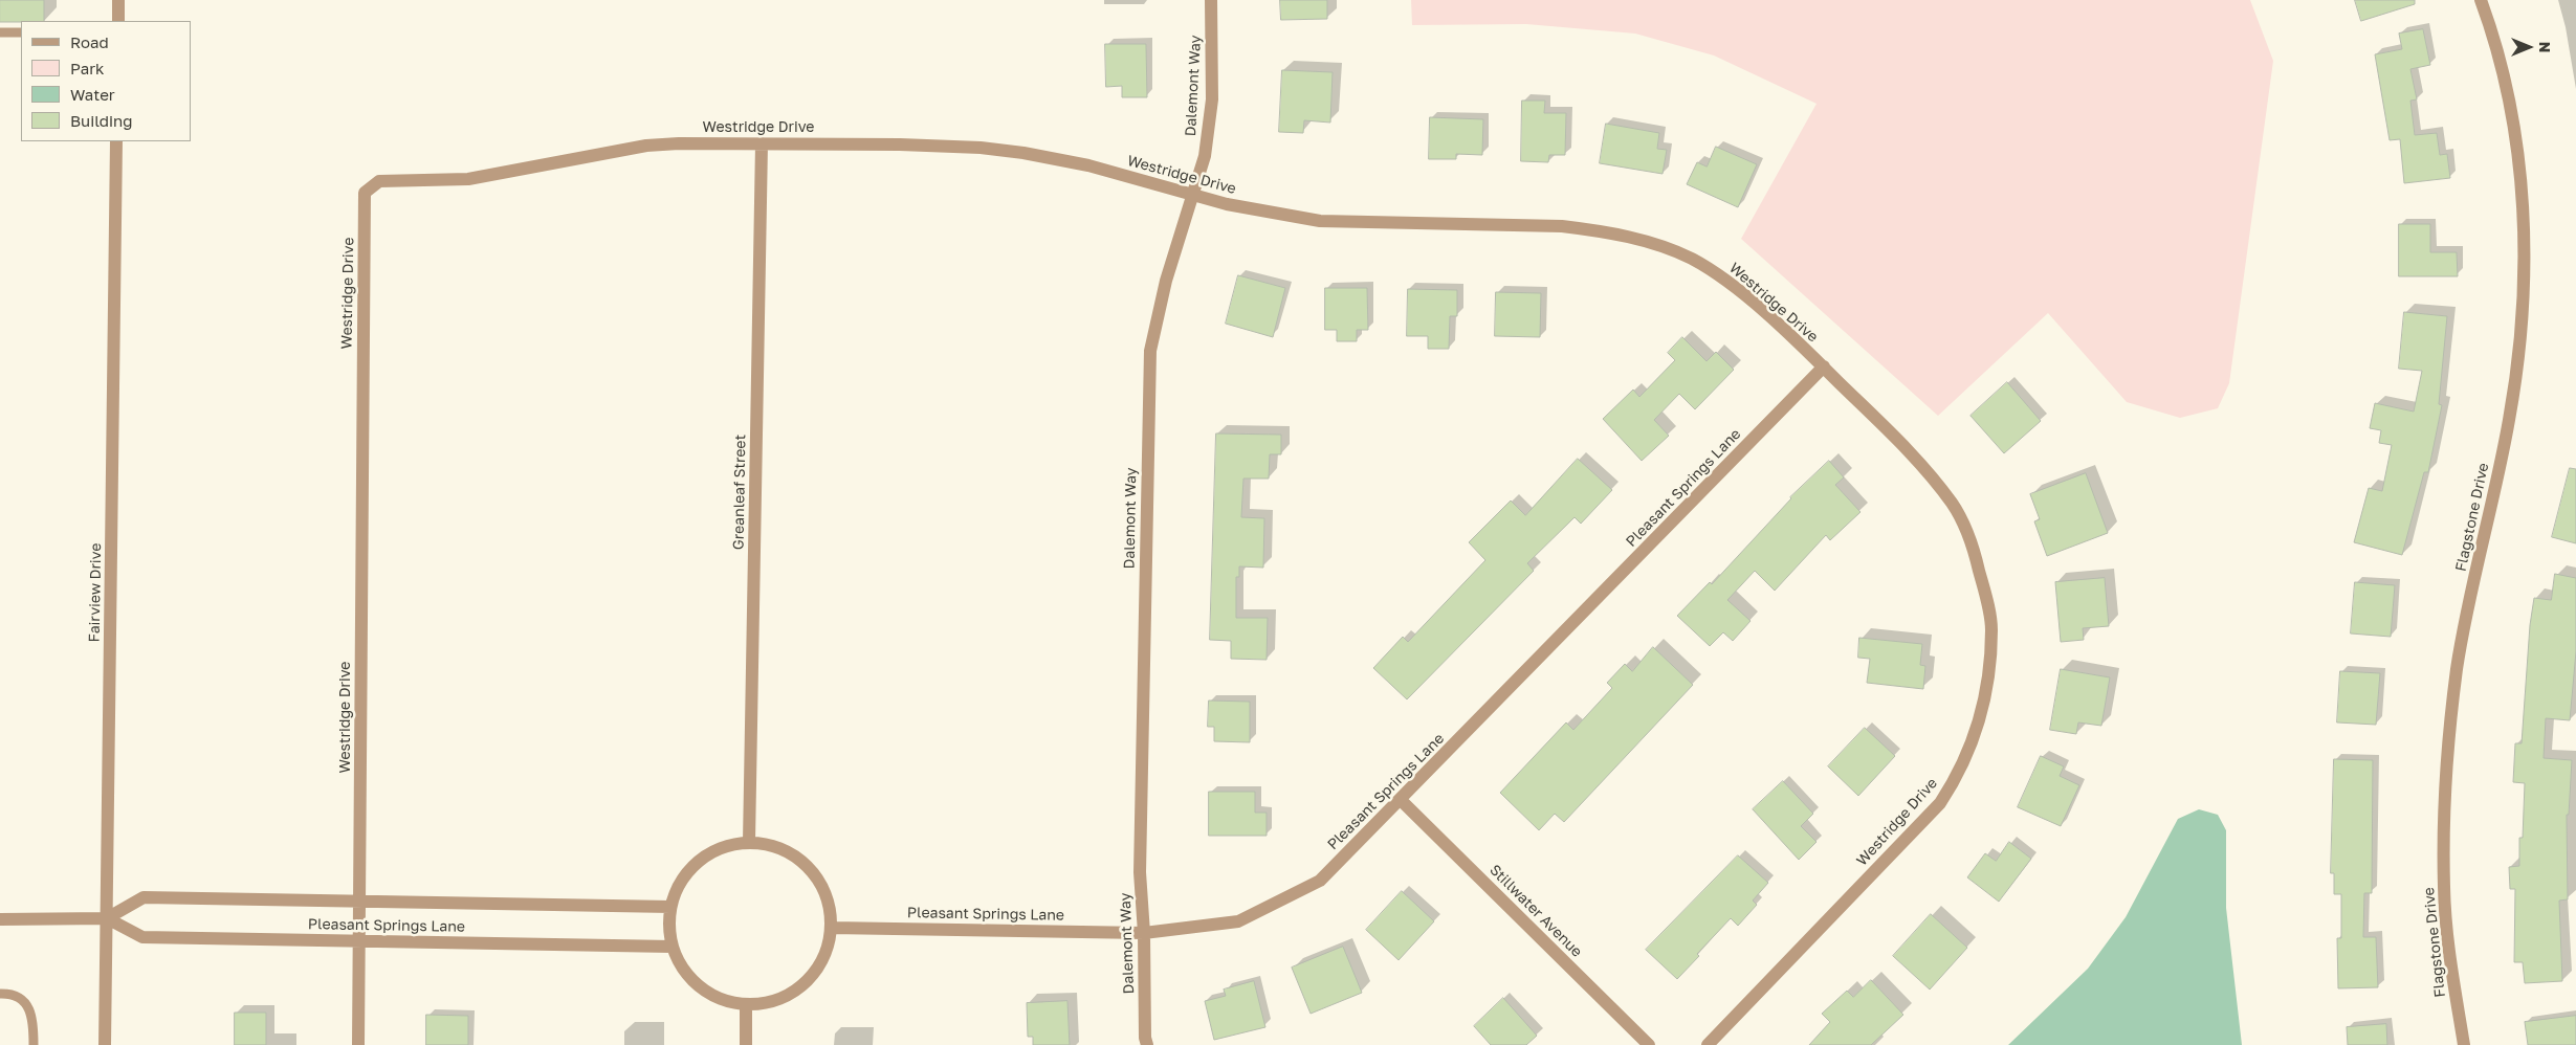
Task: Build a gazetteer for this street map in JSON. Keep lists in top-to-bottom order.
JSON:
{
  "streets": {
    "street": [
      "Dalemont Way",
      "Westridge Drive",
      "Pleasant Springs Lane",
      "Greanleaf Street",
      "Flagstone Drive",
      "Fairview Drive",
      "Stillwater Avenue"
    ]
  },
  "crossings": [
    ["Dalemont Way", "Westridge Drive"],
    ["Dalemont Way", "Pleasant Springs Lane"],
    ["Westridge Drive", "Pleasant Springs Lane"],
    ["Westridge Drive", "Greanleaf Street"],
    ["Pleasant Springs Lane", "Greanleaf Street"],
    ["Pleasant Springs Lane", "Fairview Drive"],
    ["Pleasant Springs Lane", "Stillwater Avenue"]
  ],
  "legend": [
    "Road",
    "Park",
    "Water",
    "Building"
  ],
  "north": "right"
}
